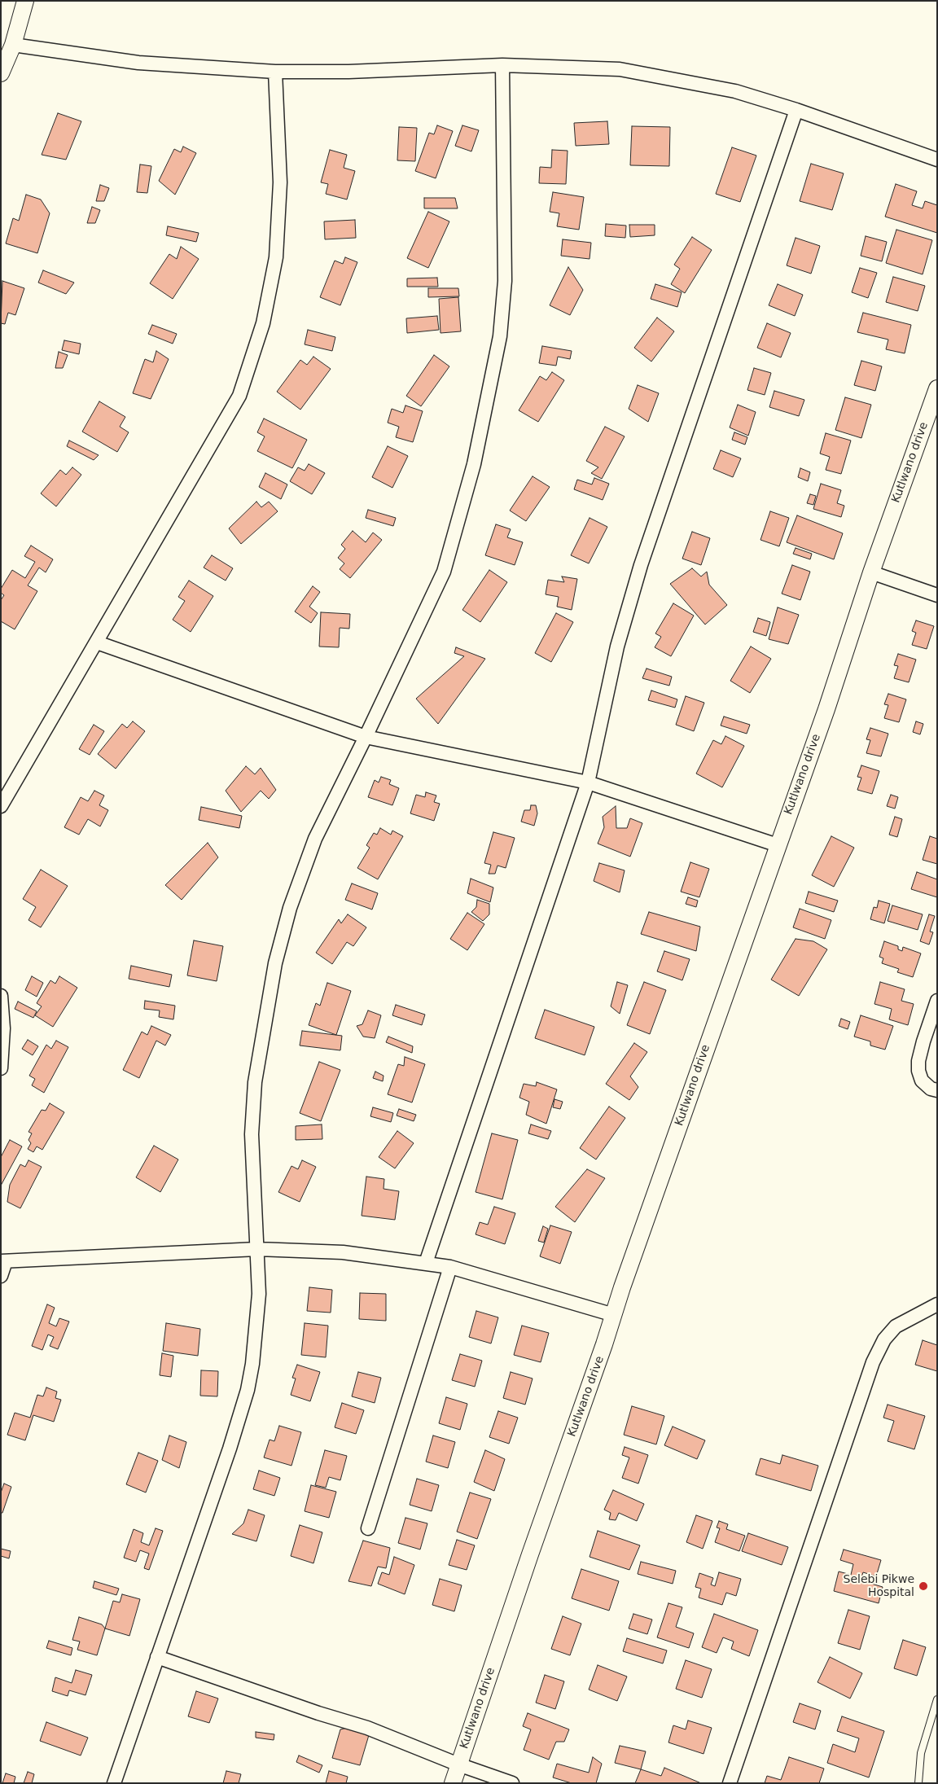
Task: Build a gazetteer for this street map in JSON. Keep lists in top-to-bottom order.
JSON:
{
  "streets": {
    "street": ["Kutlwano drive"]
  },
  "places": ["Selebi Pikwe Hospital"]
}
